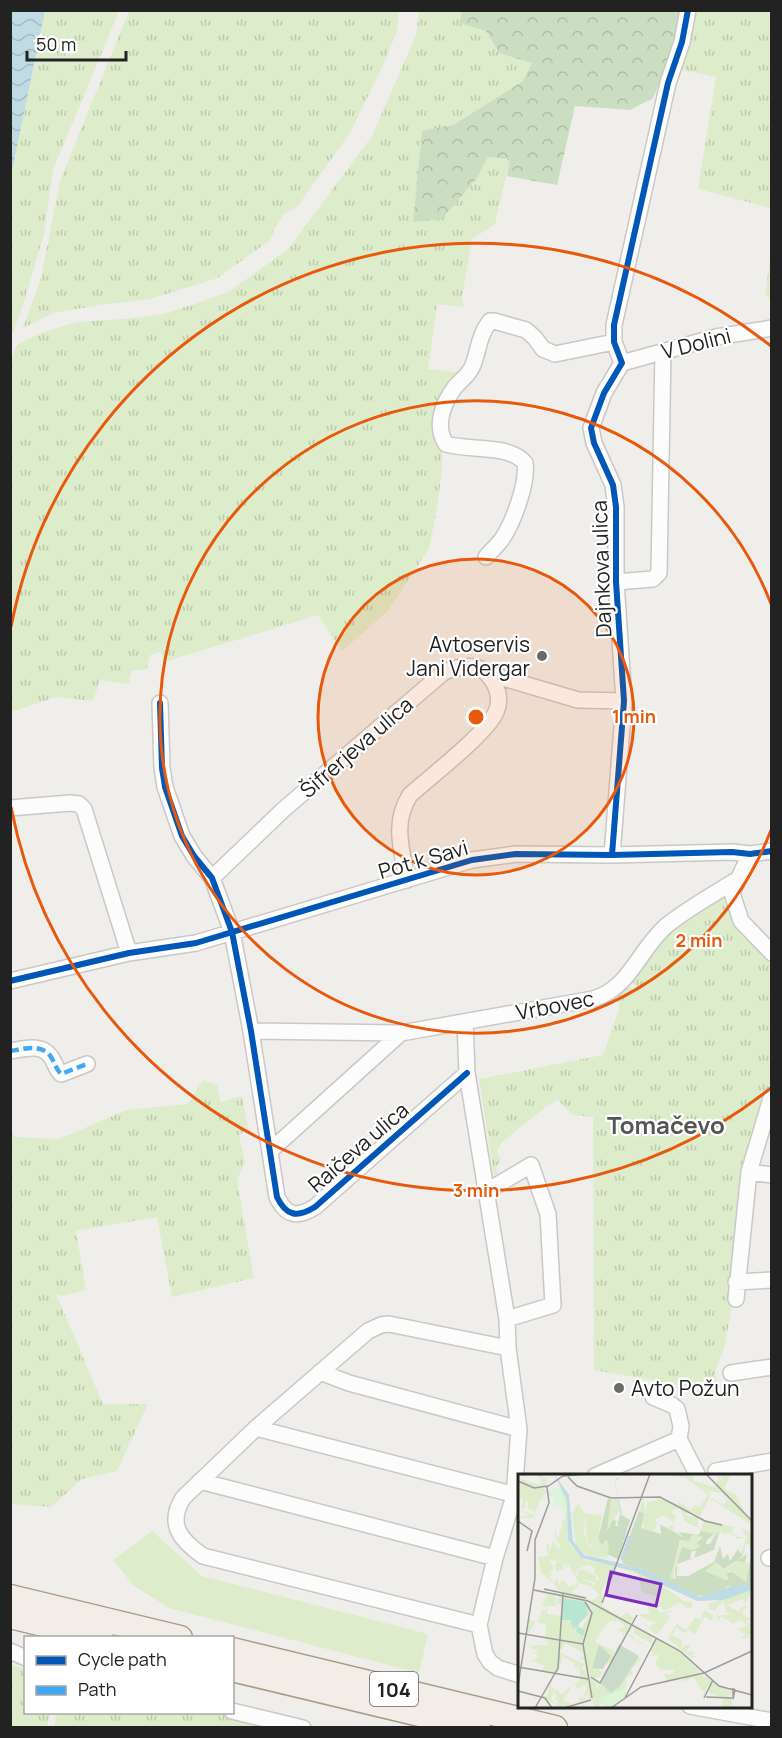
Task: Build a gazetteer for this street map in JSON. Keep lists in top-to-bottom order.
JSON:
{
  "streets": {
    "main road": ["104"],
    "street": [
      "V Dolini",
      "Dajnkova ulica",
      "Šifrerjeva ulica",
      "Pot k Savi",
      "Vrbovec",
      "Raičeva ulica"
    ]
  },
  "crossings": [
    ["V Dolini", "Dajnkova ulica"],
    ["Dajnkova ulica", "Pot k Savi"]
  ],
  "districts": ["Tomačevo"],
  "places": ["Avtoservis Jani Vidergar", "Avto Požun"],
  "legend": ["Cycle path", "Path"],
  "scale_bar": "50 m",
  "rings": ["1 min", "2 min", "3 min"]
}
